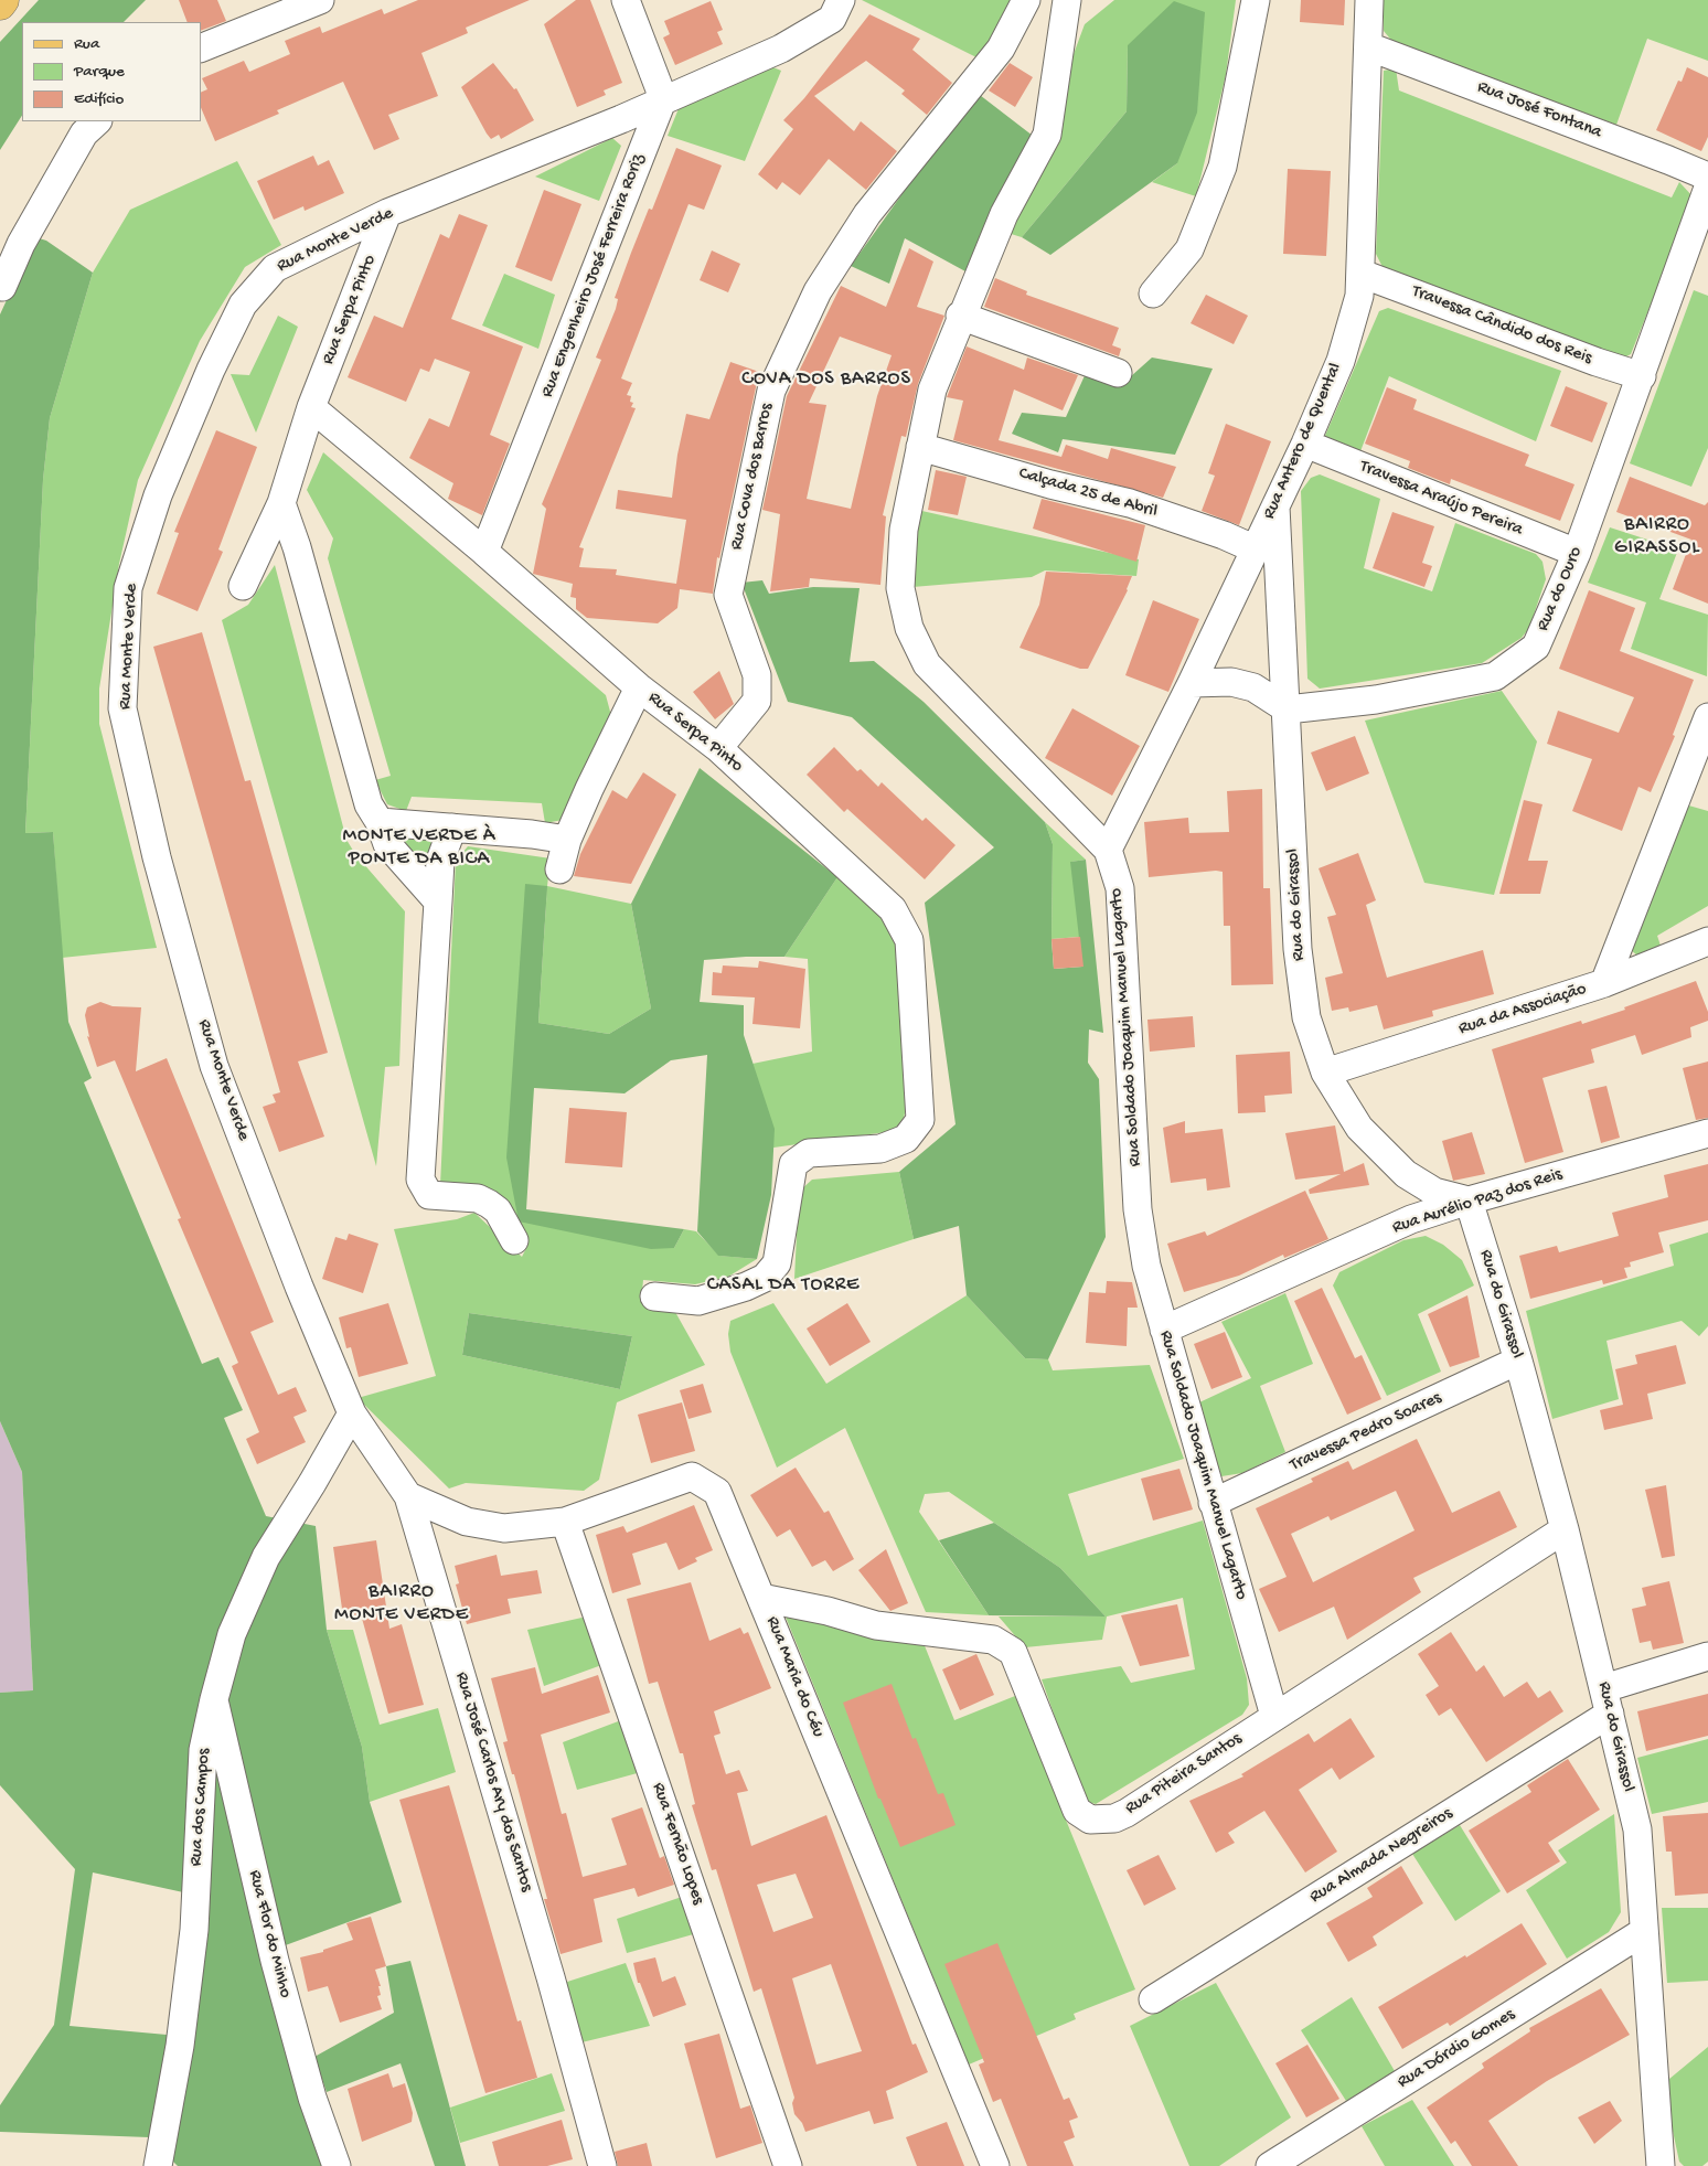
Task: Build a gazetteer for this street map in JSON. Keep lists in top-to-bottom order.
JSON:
{
  "streets": {
    "street": [
      "Rua José Fontana",
      "Rua Monte Verde",
      "Rua Engenheiro José Ferreira Roriz",
      "Rua Serpa Pinto",
      "Travessa Cândido dos Reis",
      "Rua Antero de Quental",
      "Rua Cova dos Barros",
      "Calçada 25 de Abril",
      "Travessa Araújo Pereira",
      "Rua do Ouro",
      "Rua do Girassol",
      "Rua da Associação",
      "Rua Soldado Joaquim Manuel Lagarto",
      "Rua Aurélio Paz dos Reis",
      "Travessa Pedro Soares",
      "Rua Maria do Céu",
      "Rua Piteira Santos",
      "Rua José Carlos Ary dos Santos",
      "Rua dos Campos",
      "Rua Fernão Lopes",
      "Rua Almada Negreiros",
      "Rua Flor do Minho",
      "Rua Dórdio Gomes"
    ]
  },
  "crossings": [
    ["Rua José Fontana", "Rua Antero de Quental"],
    ["Rua Monte Verde", "Rua Engenheiro José Ferreira Roriz"],
    ["Rua Monte Verde", "Rua Serpa Pinto"],
    ["Rua Monte Verde", "Rua José Carlos Ary dos Santos"],
    ["Rua Monte Verde", "Rua dos Campos"],
    ["Rua Engenheiro José Ferreira Roriz", "Rua Serpa Pinto"],
    ["Rua Serpa Pinto", "Rua Cova dos Barros"],
    ["Travessa Cândido dos Reis", "Rua Antero de Quental"],
    ["Travessa Cândido dos Reis", "Rua do Ouro"],
    ["Rua Antero de Quental", "Calçada 25 de Abril"],
    ["Rua Antero de Quental", "Travessa Araújo Pereira"],
    ["Rua Antero de Quental", "Rua do Girassol"],
    ["Rua Antero de Quental", "Rua Soldado Joaquim Manuel Lagarto"],
    ["Calçada 25 de Abril", "Rua Soldado Joaquim Manuel Lagarto"],
    ["Travessa Araújo Pereira", "Rua do Ouro"],
    ["Rua do Ouro", "Rua do Girassol"],
    ["Rua do Girassol", "Rua da Associação"],
    ["Rua do Girassol", "Rua Aurélio Paz dos Reis"],
    ["Rua do Girassol", "Travessa Pedro Soares"],
    ["Rua do Girassol", "Rua Piteira Santos"],
    ["Rua do Girassol", "Rua Almada Negreiros"],
    ["Rua do Girassol", "Rua Dórdio Gomes"],
    ["Rua Soldado Joaquim Manuel Lagarto", "Rua Aurélio Paz dos Reis"],
    ["Rua Soldado Joaquim Manuel Lagarto", "Travessa Pedro Soares"],
    ["Rua Soldado Joaquim Manuel Lagarto", "Rua Piteira Santos"],
    ["Rua Maria do Céu", "Rua Piteira Santos"],
    ["Rua Maria do Céu", "Rua José Carlos Ary dos Santos"],
    ["Rua Maria do Céu", "Rua Fernão Lopes"],
    ["Rua José Carlos Ary dos Santos", "Rua dos Campos"],
    ["Rua dos Campos", "Rua Flor do Minho"]
  ],
  "districts": [
    "COVA DOS BARROS",
    "BAIRRO GIRASSOL",
    "MONTE VERDE À PONTE DA BICA",
    "CASAL DA TORRE",
    "BAIRRO MONTE VERDE"
  ],
  "legend": ["Rua", "Parque", "Edifício"]
}
